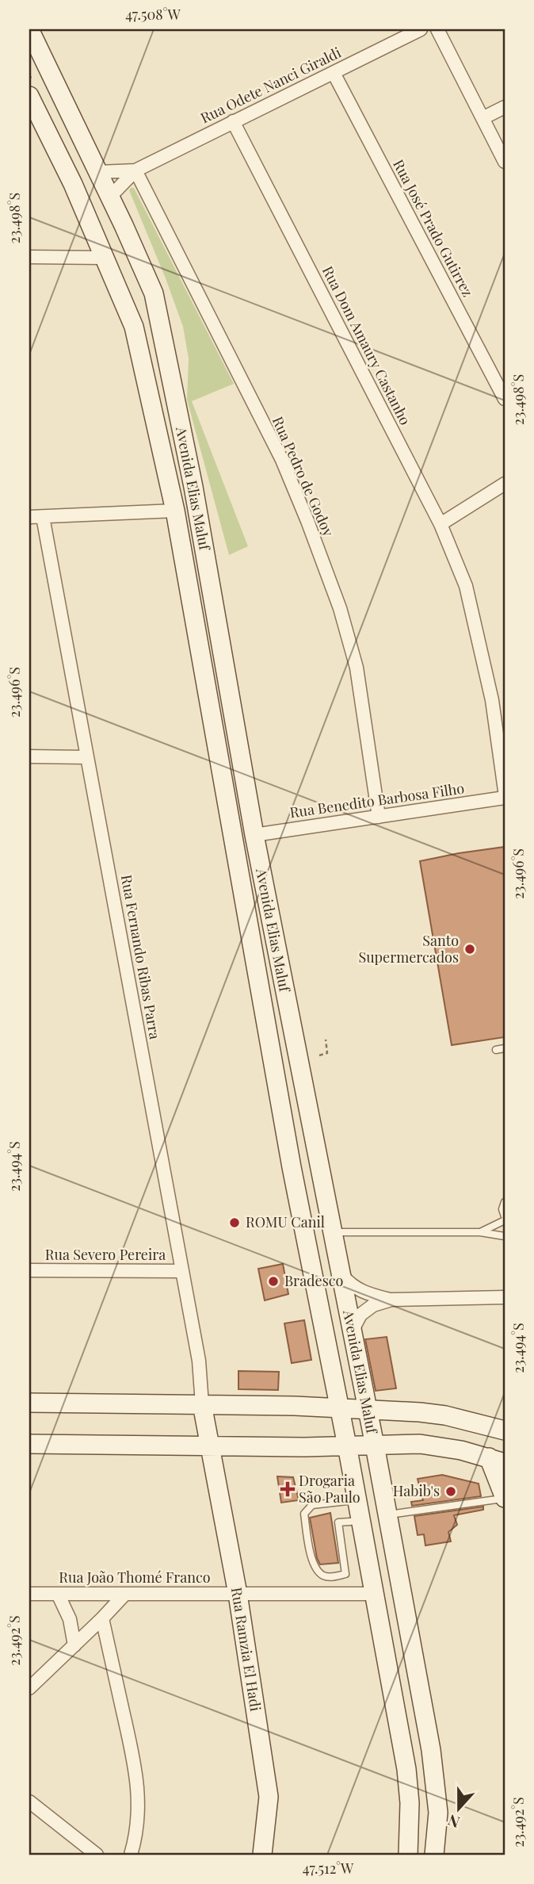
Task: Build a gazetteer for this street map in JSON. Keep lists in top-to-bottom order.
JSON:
{
  "streets": {
    "main road": ["Avenida Elias Maluf", "Rua Ramzia El Hadi"],
    "street": [
      "Rua Odete Nanci Giraldi",
      "Rua José Prado Gutirrez",
      "Rua Dom Amaury Castanho",
      "Rua Pedro de Godoy",
      "Rua Benedito Barbosa Filho",
      "Rua Fernando Ribas Parra",
      "Rua Severo Pereira",
      "Rua João Thomé Franco"
    ]
  },
  "crossings": [
    ["Rua Odete Nanci Giraldi", "Rua José Prado Gutirrez"],
    ["Rua Odete Nanci Giraldi", "Rua Dom Amaury Castanho"],
    ["Rua Odete Nanci Giraldi", "Rua Pedro de Godoy"],
    ["Rua Odete Nanci Giraldi", "Avenida Elias Maluf"],
    ["Rua Pedro de Godoy", "Rua Benedito Barbosa Filho"],
    ["Avenida Elias Maluf", "Rua Benedito Barbosa Filho"],
    ["Avenida Elias Maluf", "Rua João Thomé Franco"],
    ["Rua Fernando Ribas Parra", "Rua Severo Pereira"],
    ["Rua Fernando Ribas Parra", "Rua Ramzia El Hadi"],
    ["Rua João Thomé Franco", "Rua Ramzia El Hadi"]
  ],
  "places": {
    "other": [
      "Santo Supermercados",
      "ROMU Canil",
      "Bradesco",
      "Habib's"
    ],
    "health": ["Drogaria São Paulo"]
  },
  "north": "bottom",
  "coordinates": [
    "47.508°W",
    "23.498°S",
    "23.496°S",
    "23.494°S",
    "23.492°S",
    "47.512°W"
  ]
}
